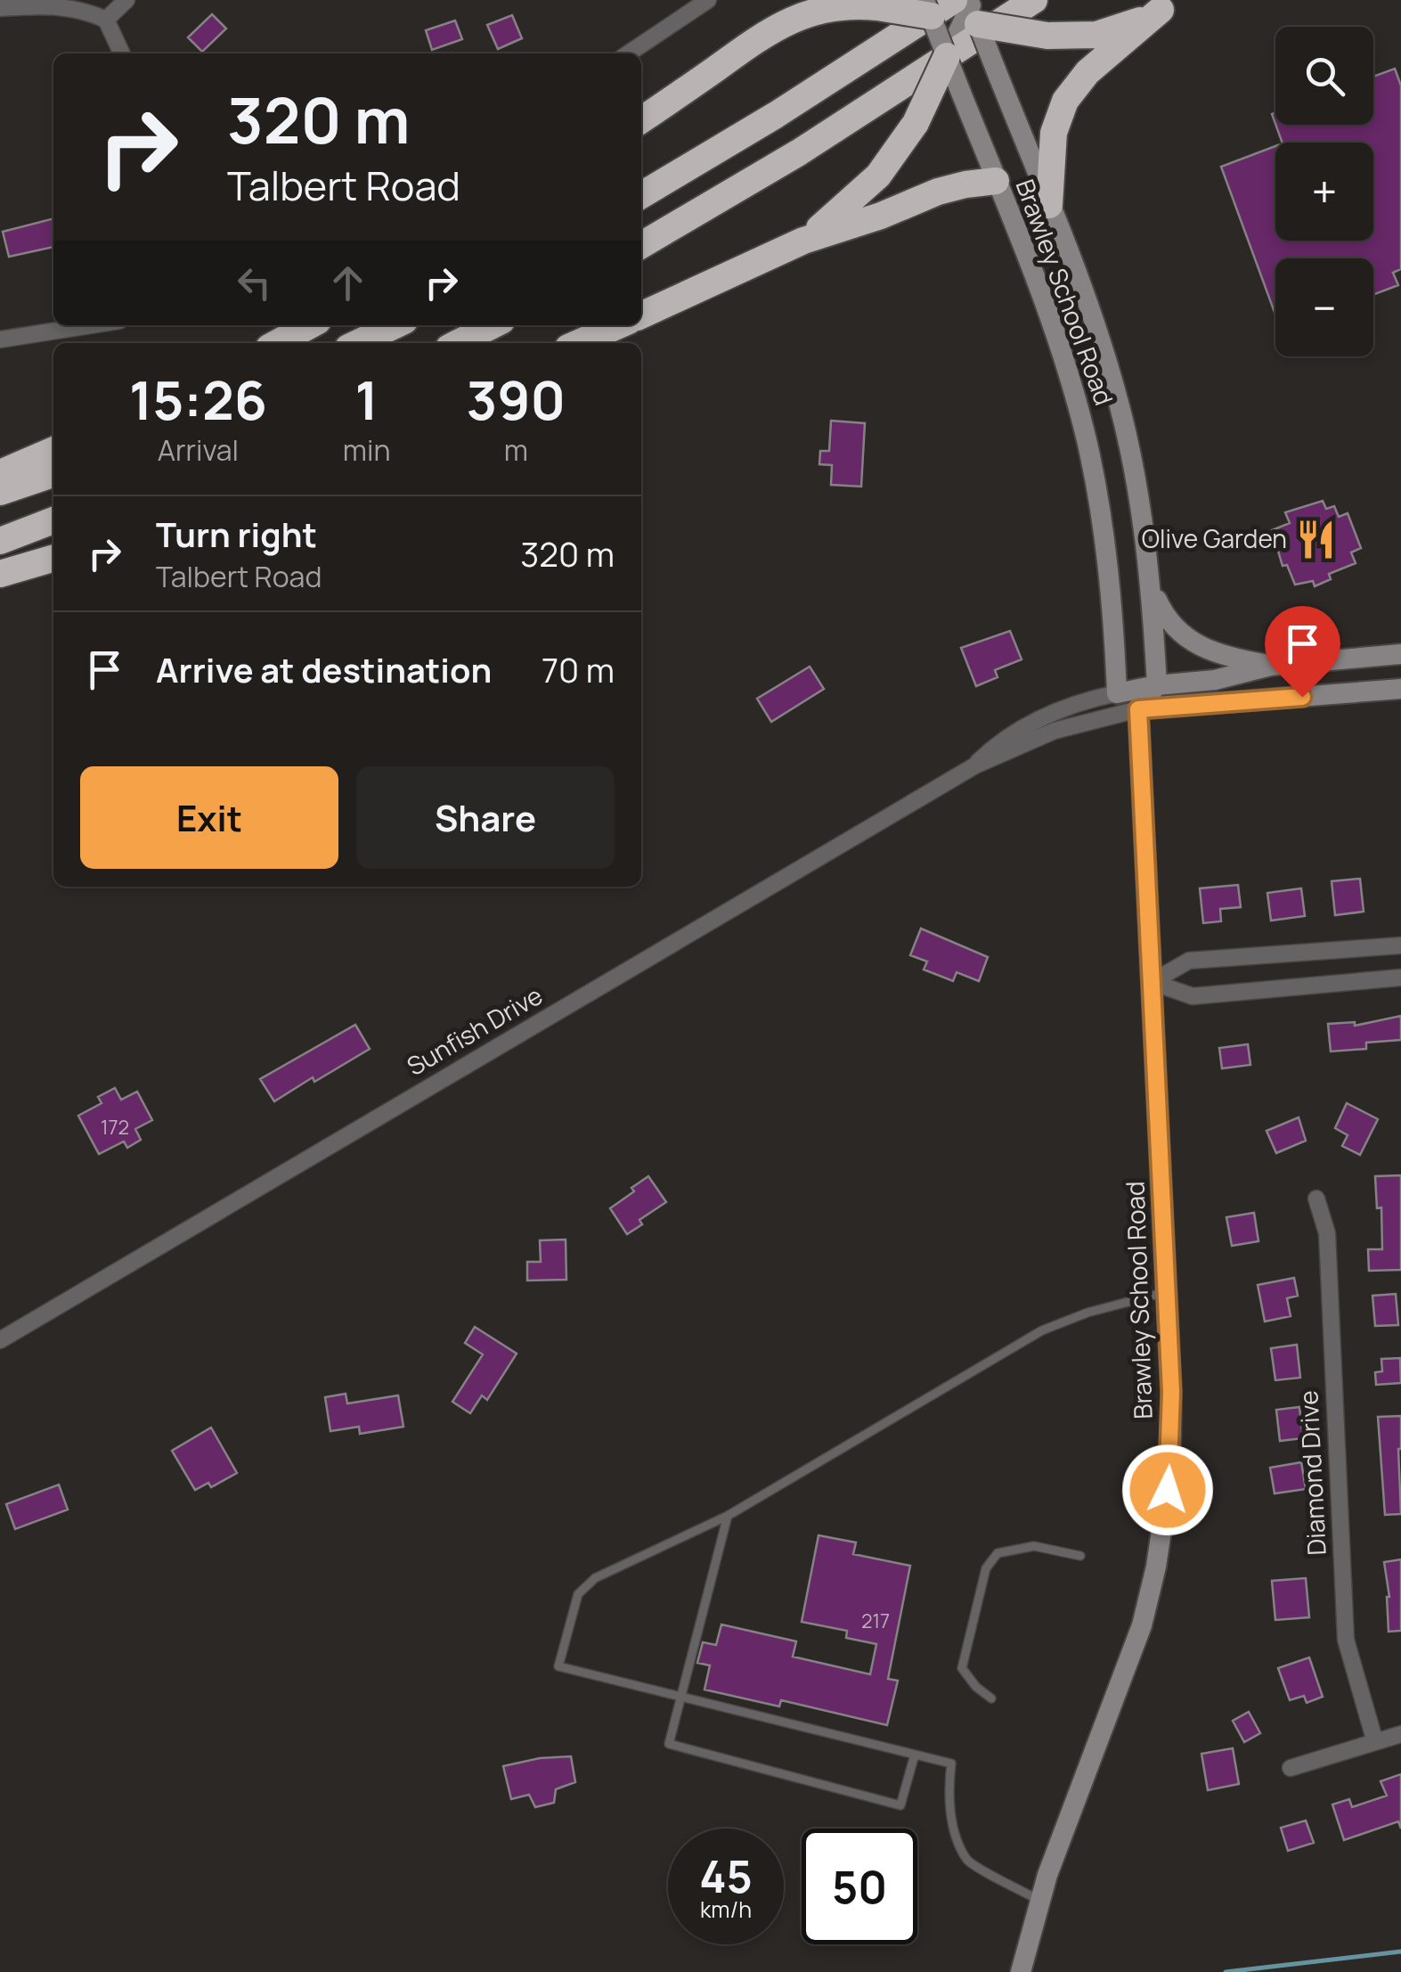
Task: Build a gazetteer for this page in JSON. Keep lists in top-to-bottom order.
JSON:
{
  "streets": {
    "main road": ["Brawley School Road", "Sunfish Drive"],
    "street": ["Diamond Drive"]
  },
  "crossings": [
    ["Brawley School Road", "Sunfish Drive"]
  ],
  "places": {
    "restaurant": ["Olive Garden"]
  },
  "house_numbers": ["172", "217"],
  "page": {
    "map_buttons": ["+", "−"],
    "turn": ["320 m", "Talbert Road"],
    "eta": [
      "15:26",
      "Arrival",
      "1",
      "min",
      "390",
      "m"
    ],
    "list": [
      {
        "name": "Turn right",
        "note": "Talbert Road",
        "value": "320 m"
      },
      {
        "name": "Arrive at destination",
        "value": "70 m"
      }
    ],
    "buttons": ["Exit", "Share"],
    "speed": "45 km/h",
    "limit": "50"
  }
}
